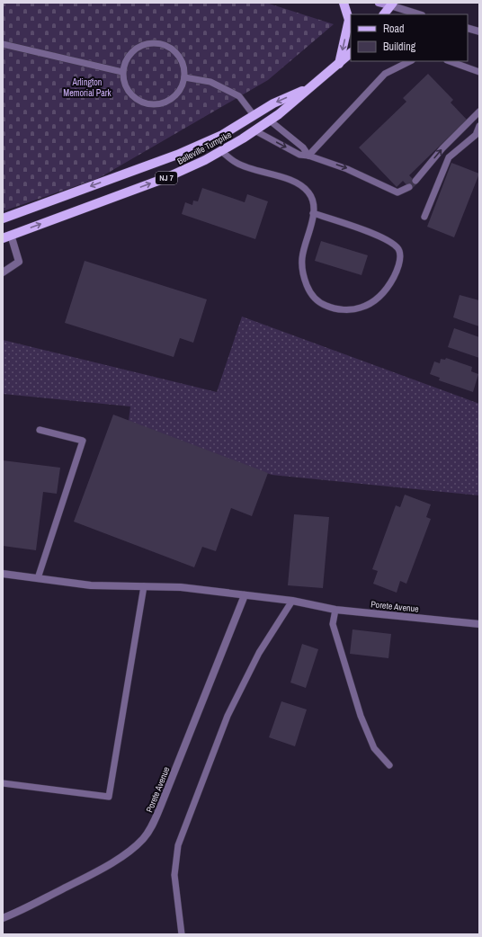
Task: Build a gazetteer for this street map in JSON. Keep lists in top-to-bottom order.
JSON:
{
  "streets": {
    "main road": ["Belleville Turnpike", "NJ 7"],
    "street": ["Porete Avenue"]
  },
  "parks": ["Arlington Memorial Park"],
  "legend": ["Road", "Building"]
}
